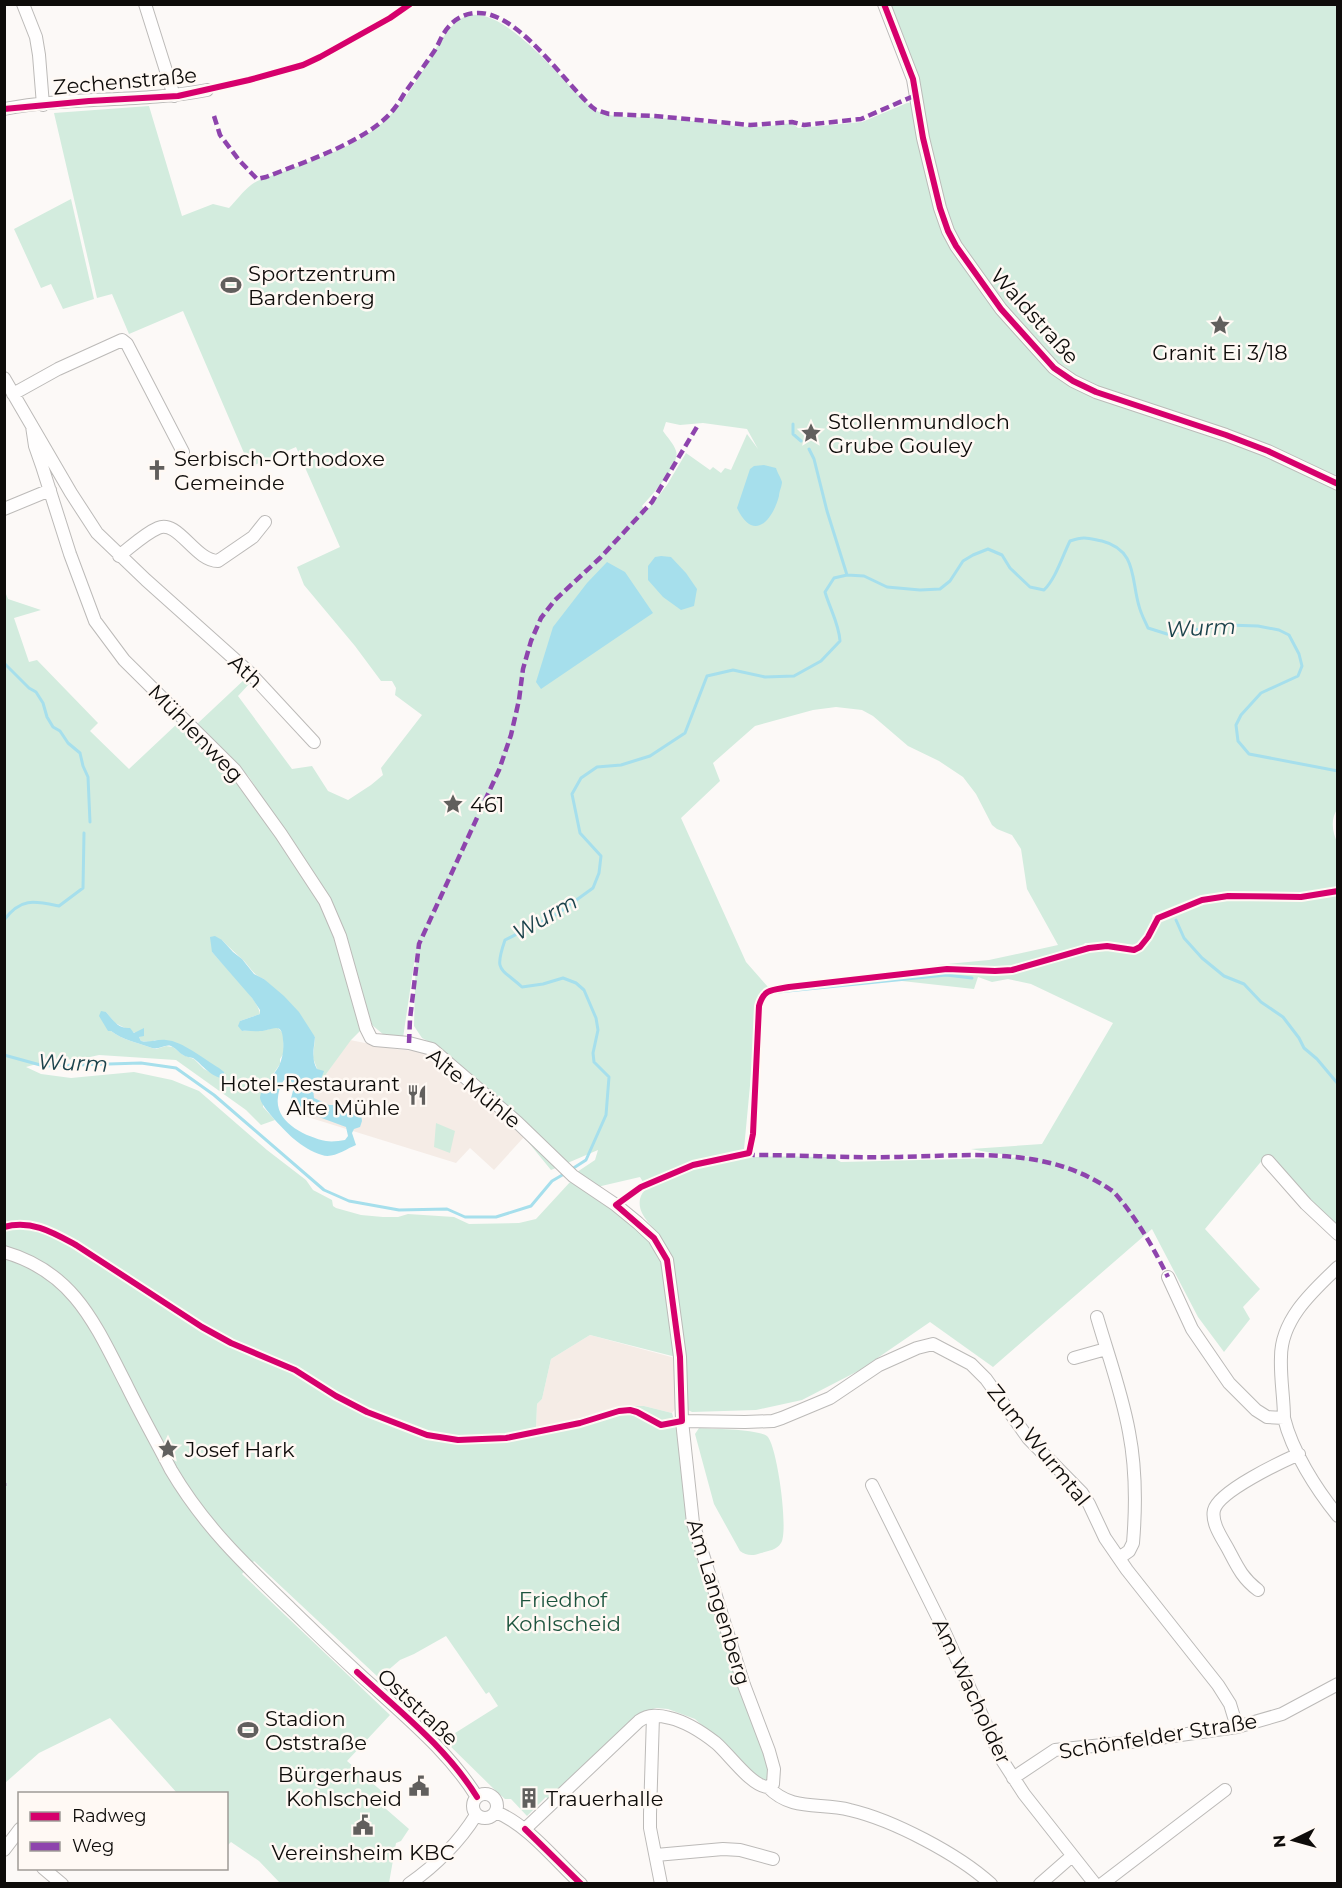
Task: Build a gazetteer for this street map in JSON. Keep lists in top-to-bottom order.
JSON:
{
  "streets": {
    "street": [
      "Zechenstraße",
      "Waldstraße",
      "Ath",
      "Mühlenweg",
      "Alte Mühle",
      "Zum Wurmtal",
      "Am Langenberg",
      "Am Wacholder",
      "Oststraße",
      "Schönfelder Straße"
    ]
  },
  "crossings": [
    ["Ath", "Mühlenweg"],
    ["Mühlenweg", "Alte Mühle"],
    ["Alte Mühle", "Am Langenberg"],
    ["Zum Wurmtal", "Am Langenberg"],
    ["Zum Wurmtal", "Schönfelder Straße"],
    ["Am Wacholder", "Schönfelder Straße"]
  ],
  "water": ["Wurm"],
  "parks": ["Friedhof Kohlscheid"],
  "places": {
    "sports": ["Sportzentrum Bardenberg", "Stadion Oststraße"],
    "place": [
      "Granit Ei 3/18",
      "Stollenmundloch Grube Gouley",
      "461",
      "Josef Hark"
    ],
    "church": ["Serbisch-Orthodoxe Gemeinde"],
    "restaurant": ["Hotel-Restaurant Alte Mühle"],
    "public building": ["Bürgerhaus Kohlscheid", "Vereinsheim KBC"],
    "building": ["Trauerhalle"]
  },
  "legend": ["Radweg", "Weg"],
  "north": "left"
}
